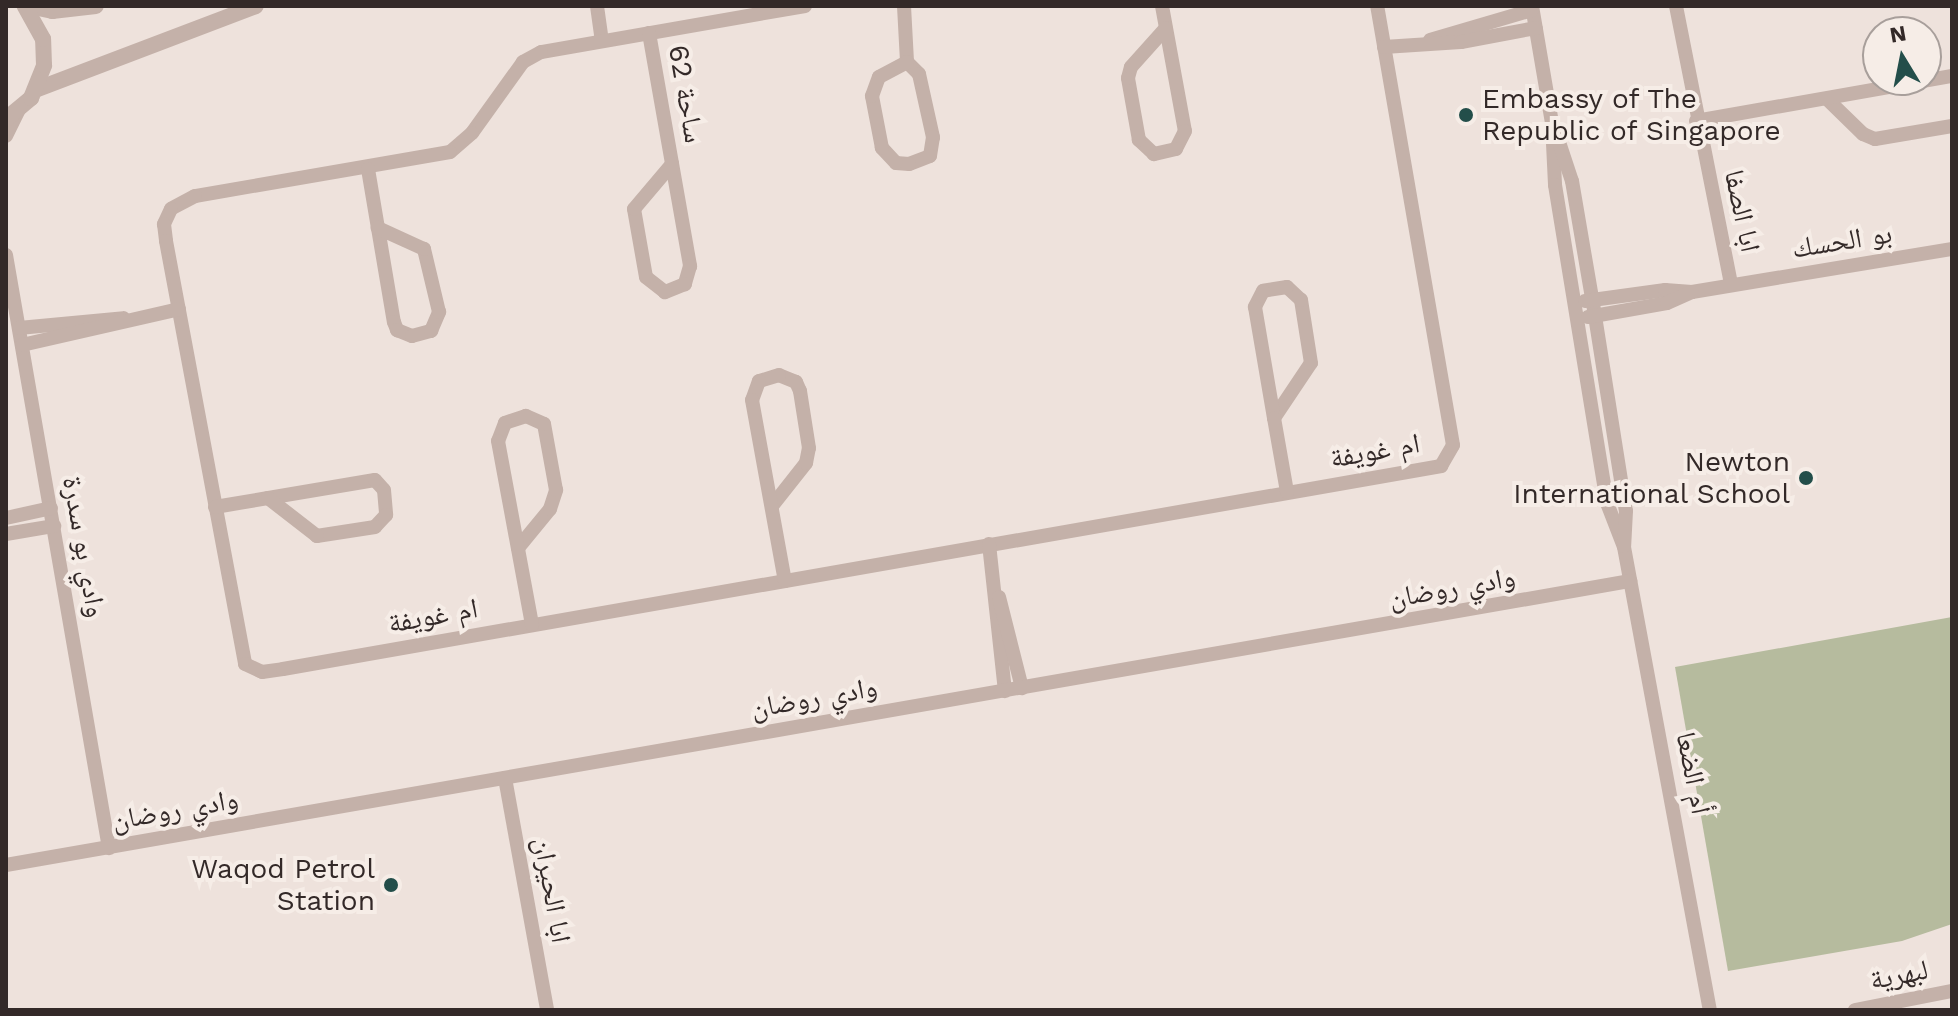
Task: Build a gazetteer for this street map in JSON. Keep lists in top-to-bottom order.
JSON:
{
  "streets": {
    "street": [
      "ساحة 62",
      "ابا الصفا",
      "بو الحسك",
      "ام غويفة",
      "وادي بو سدرة",
      "وادي روضان",
      "أم الضعا",
      "ابا الحيران",
      "لبهرية"
    ]
  },
  "crossings": [
    ["ساحة 62", "ام غويفة"],
    ["ابا الصفا", "بو الحسك"],
    ["بو الحسك", "أم الضعا"],
    ["وادي بو سدرة", "وادي روضان"],
    ["وادي روضان", "أم الضعا"],
    ["وادي روضان", "ابا الحيران"]
  ],
  "places": ["Embassy of The Republic of Singapore", "Newton International School", "Waqod Petrol Station"],
  "north": "top"
}
